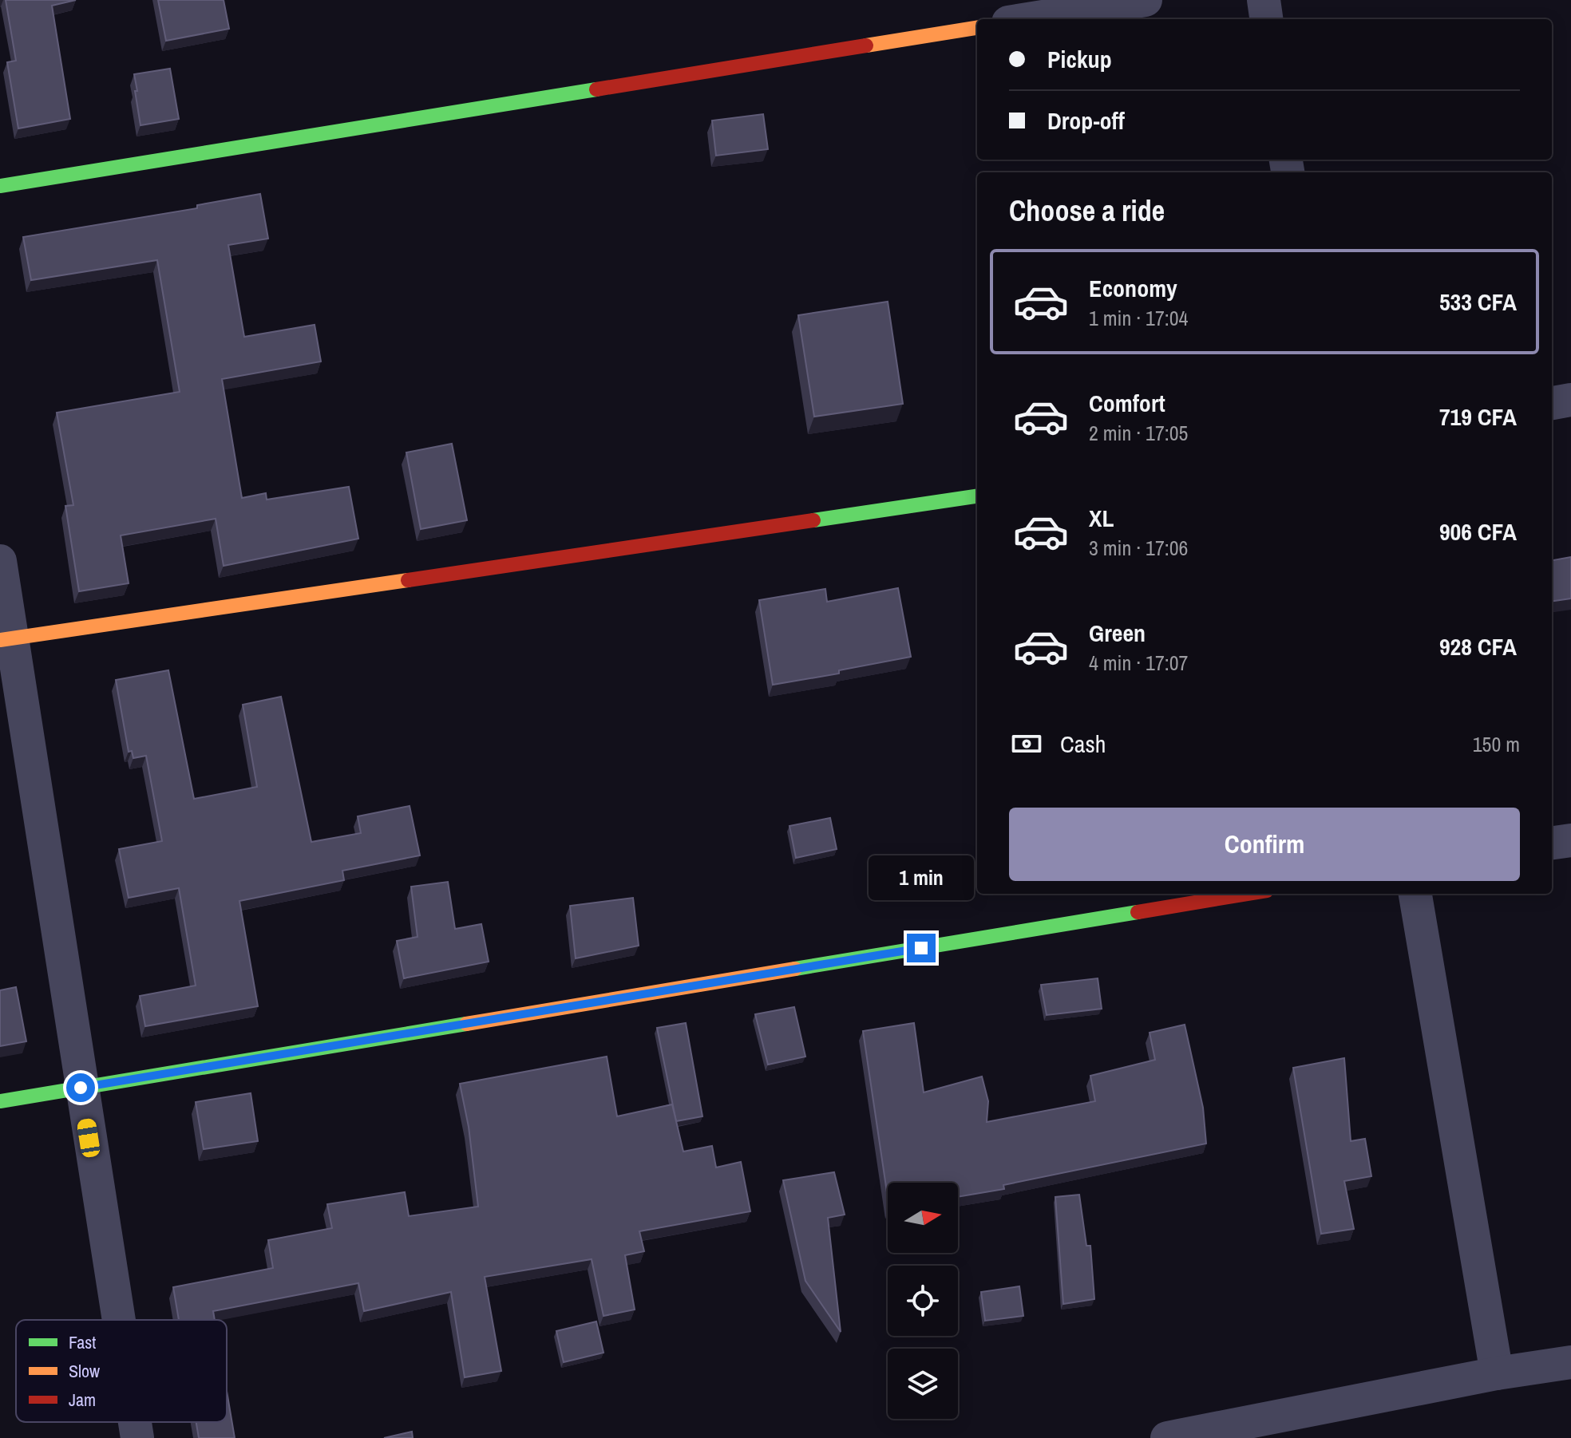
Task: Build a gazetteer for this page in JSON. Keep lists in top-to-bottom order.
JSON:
{
  "legend": ["Fast", "Slow", "Jam"],
  "north": "right",
  "page": {
    "banner": ["Pickup", "Drop-off"],
    "heading": "Choose a ride",
    "list": [
      {
        "name": "Economy",
        "note": "1 min · 17:04",
        "value": "533 CFA"
      },
      {
        "name": "Comfort",
        "note": "2 min · 17:05",
        "value": "719 CFA"
      },
      {
        "name": "XL",
        "note": "3 min · 17:06",
        "value": "906 CFA"
      },
      {
        "name": "Green",
        "note": "4 min · 17:07",
        "value": "928 CFA"
      }
    ],
    "pay": ["Cash", "150 m"],
    "buttons": "Confirm",
    "bubble": "1 min"
  }
}
